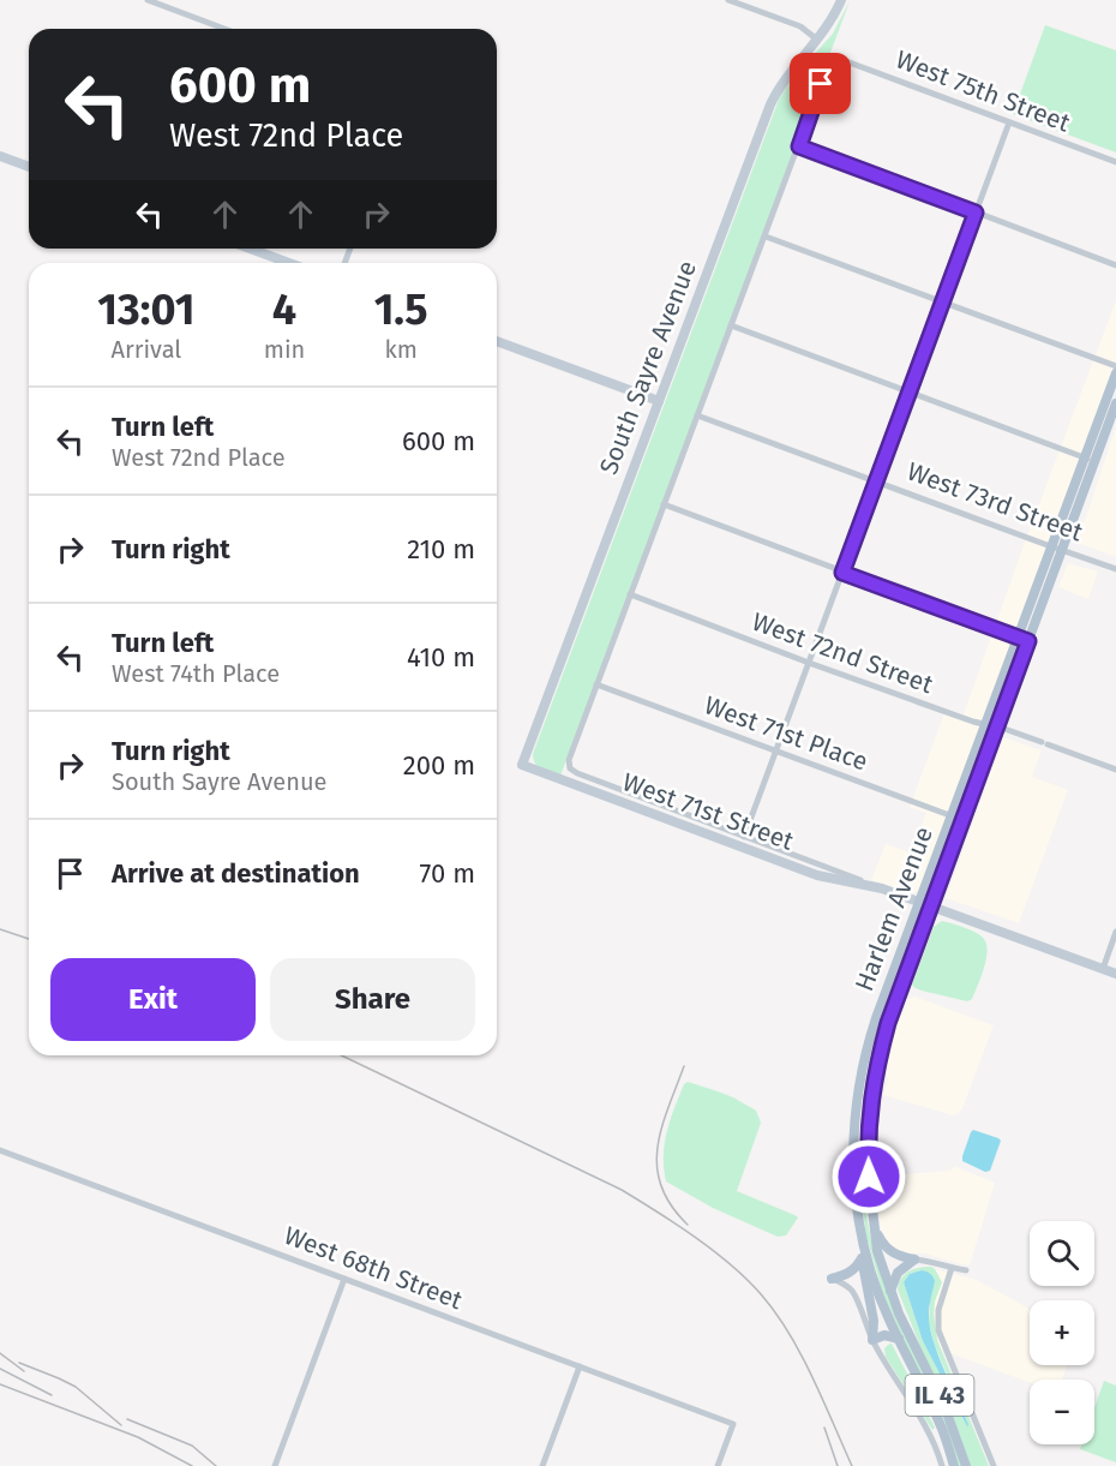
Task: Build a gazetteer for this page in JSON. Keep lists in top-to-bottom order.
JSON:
{
  "streets": {
    "main road": ["Harlem Avenue", "IL 43"],
    "street": [
      "West 75th Street",
      "South Sayre Avenue",
      "West 73rd Street",
      "West 72nd Street",
      "West 71st Place",
      "West 71st Street",
      "West 68th Street"
    ]
  },
  "crossings": [
    ["South Sayre Avenue", "West 71st Street"],
    ["West 73rd Street", "Harlem Avenue"],
    ["West 72nd Street", "Harlem Avenue"],
    ["West 71st Place", "West 71st Street"],
    ["West 71st Place", "Harlem Avenue"],
    ["West 71st Street", "Harlem Avenue"]
  ],
  "page": {
    "turn": ["600 m", "West 72nd Place"],
    "eta": [
      "13:01",
      "Arrival",
      "4",
      "min",
      "1.5",
      "km"
    ],
    "list": [
      {
        "name": "Turn left",
        "note": "West 72nd Place",
        "value": "600 m"
      },
      {
        "name": "Turn right",
        "value": "210 m"
      },
      {
        "name": "Turn left",
        "note": "West 74th Place",
        "value": "410 m"
      },
      {
        "name": "Turn right",
        "note": "South Sayre Avenue",
        "value": "200 m"
      },
      {
        "name": "Arrive at destination",
        "value": "70 m"
      }
    ],
    "buttons": ["Exit", "Share"],
    "map_buttons": ["+", "−"]
  }
}
